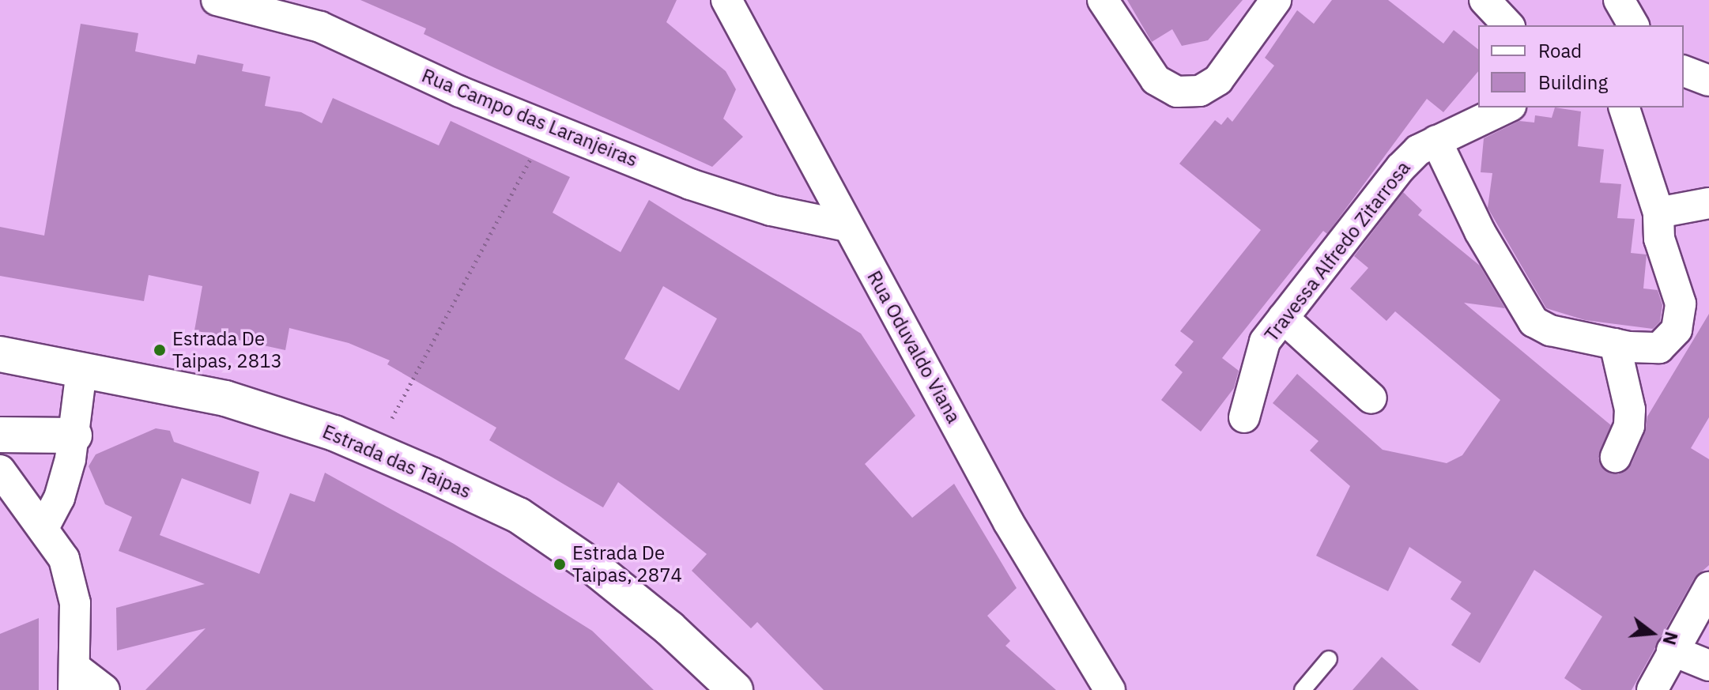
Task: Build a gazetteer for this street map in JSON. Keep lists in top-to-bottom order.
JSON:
{
  "streets": {
    "main road": ["Estrada das Taipas"],
    "street": ["Rua Campo das Laranjeiras", "Travessa Alfredo Zitarrosa", "Rua Oduvaldo Viana"]
  },
  "crossings": [
    ["Rua Campo das Laranjeiras", "Rua Oduvaldo Viana"]
  ],
  "places": ["Estrada De Taipas, 2813", "Estrada De Taipas, 2874"],
  "legend": ["Road", "Building"],
  "north": "right"
}
